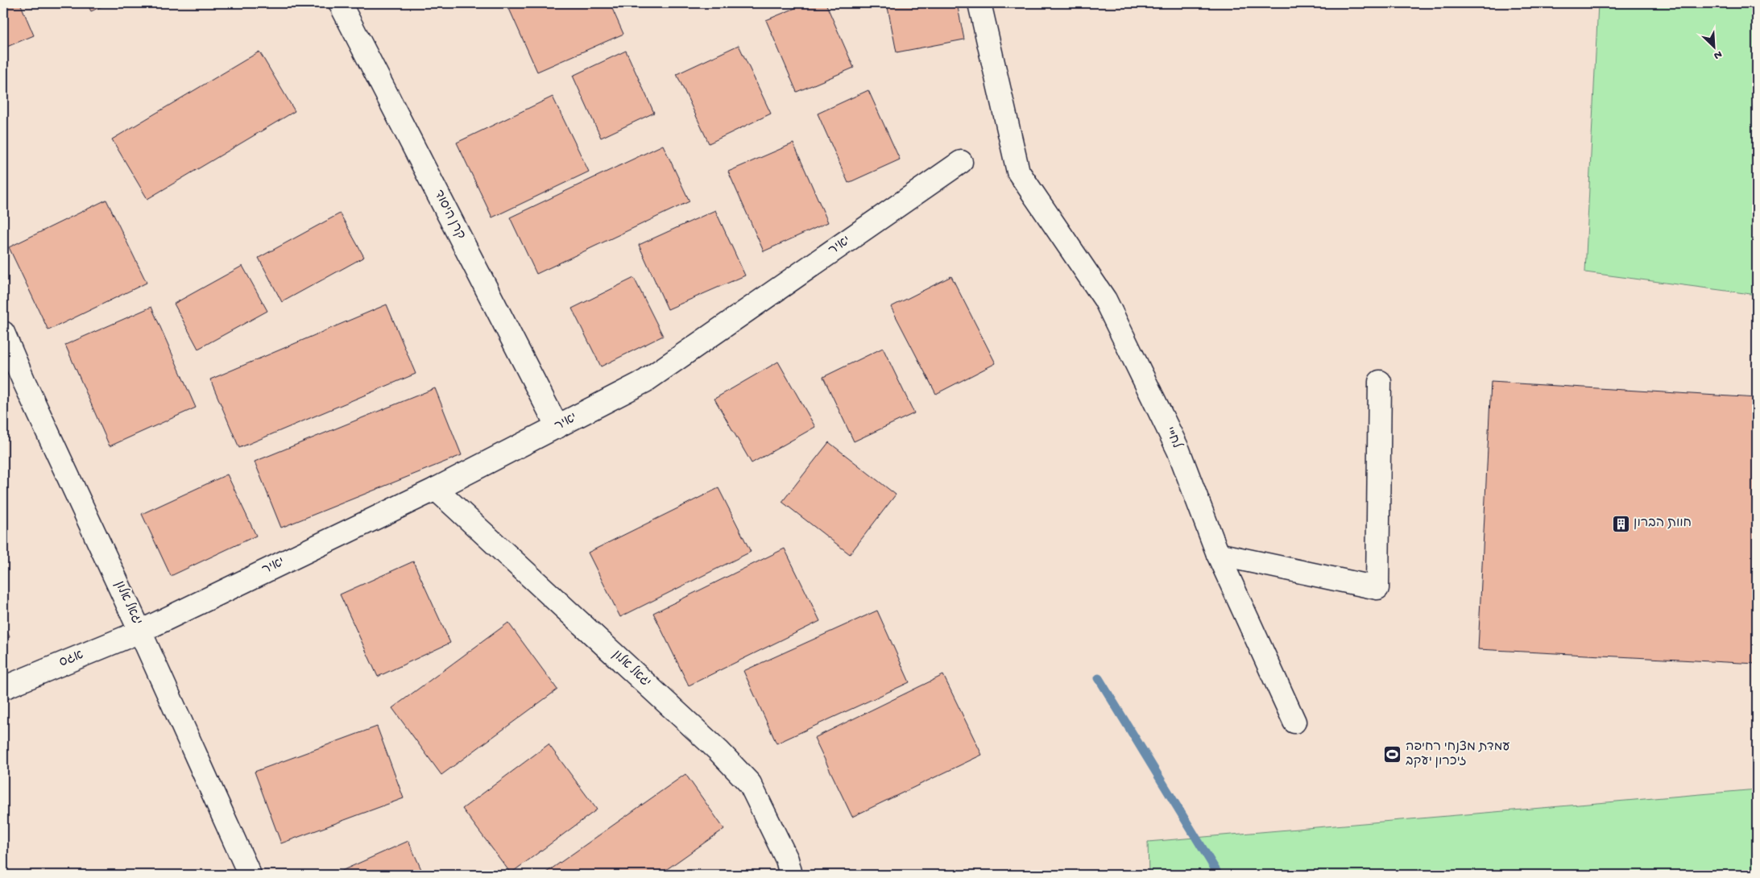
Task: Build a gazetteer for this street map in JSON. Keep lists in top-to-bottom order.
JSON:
{
  "streets": {
    "street": [
      "קרן היסוד",
      "יאיר",
      "לח\"י",
      "יגאל אלון",
      "אגס"
    ]
  },
  "crossings": [
    ["קרן היסוד", "יאיר"],
    ["יאיר", "יגאל אלון"],
    ["יאיר", "אגס"],
    ["יגאל אלון", "אגס"]
  ],
  "places": {
    "building": ["חוות הברון"],
    "sports": ["עמדת מצנחי רחיפה זיכרון יעקב"]
  },
  "north": "bottom right"
}
